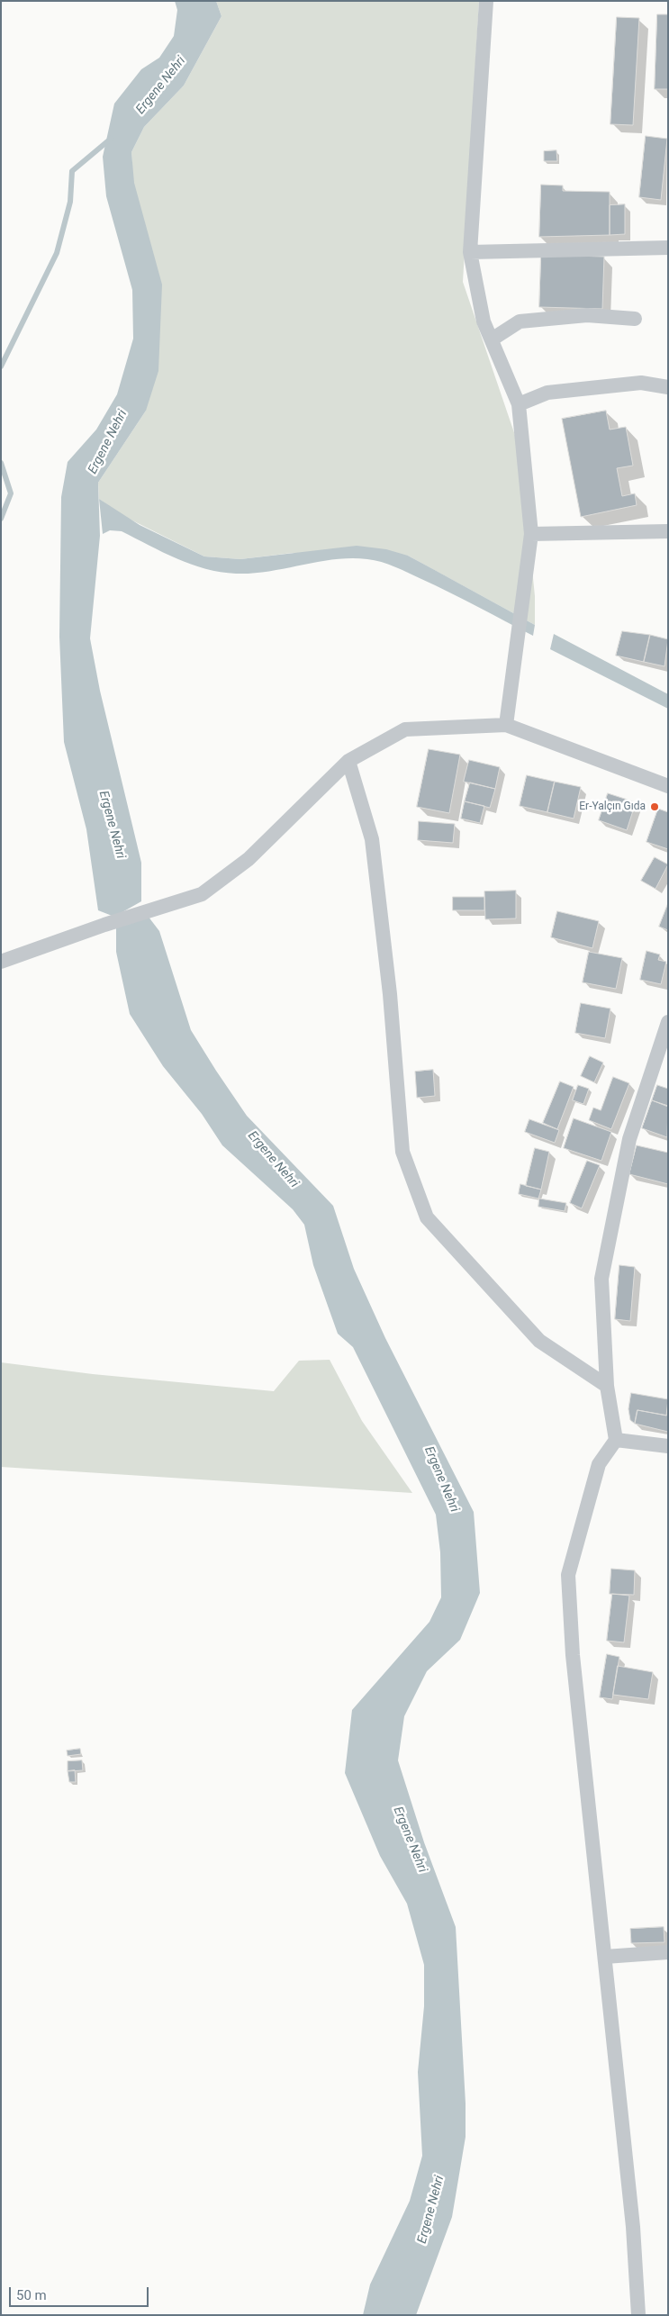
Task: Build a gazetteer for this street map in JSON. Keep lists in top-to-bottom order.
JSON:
{
  "water": ["Ergene Nehri"],
  "places": ["Er-Yalçın Gıda"],
  "scale_bar": "50 m"
}
